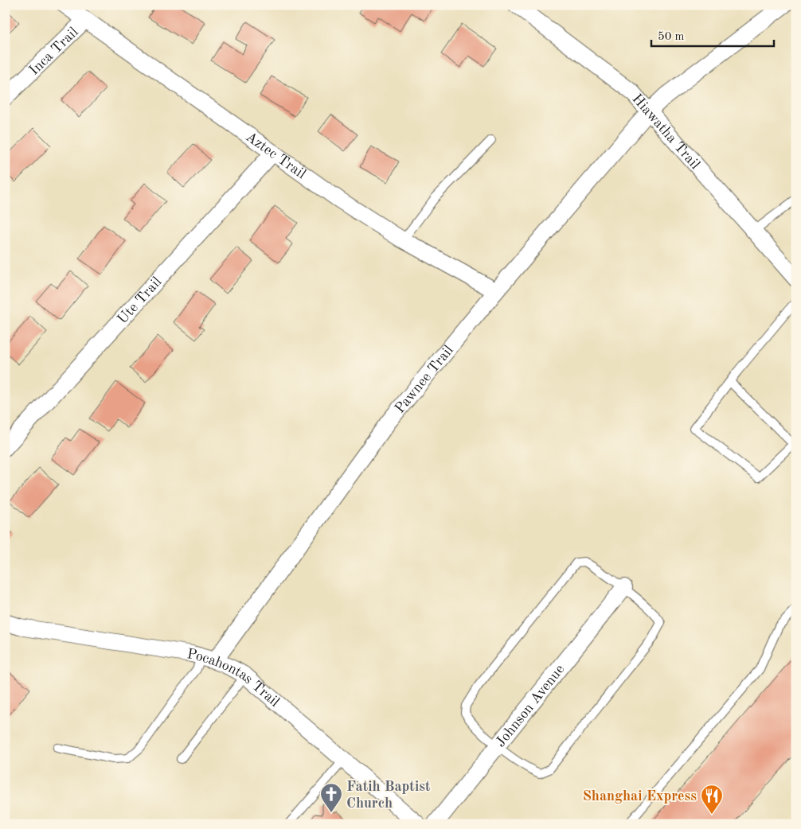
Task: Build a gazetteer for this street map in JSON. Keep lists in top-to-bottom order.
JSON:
{
  "streets": {
    "street": [
      "Inca Trail",
      "Hiawatha Trail",
      "Aztec Trail",
      "Ute Trail",
      "Pawnee Trail",
      "Pocahontas Trail",
      "Johnson Avenue"
    ]
  },
  "crossings": [
    ["Inca Trail", "Aztec Trail"],
    ["Hiawatha Trail", "Pawnee Trail"],
    ["Aztec Trail", "Ute Trail"],
    ["Aztec Trail", "Pawnee Trail"],
    ["Pawnee Trail", "Pocahontas Trail"]
  ],
  "places": {
    "church": ["Fatih Baptist Church"],
    "restaurant": ["Shanghai Express"]
  },
  "scale_bar": "50 m"
}
